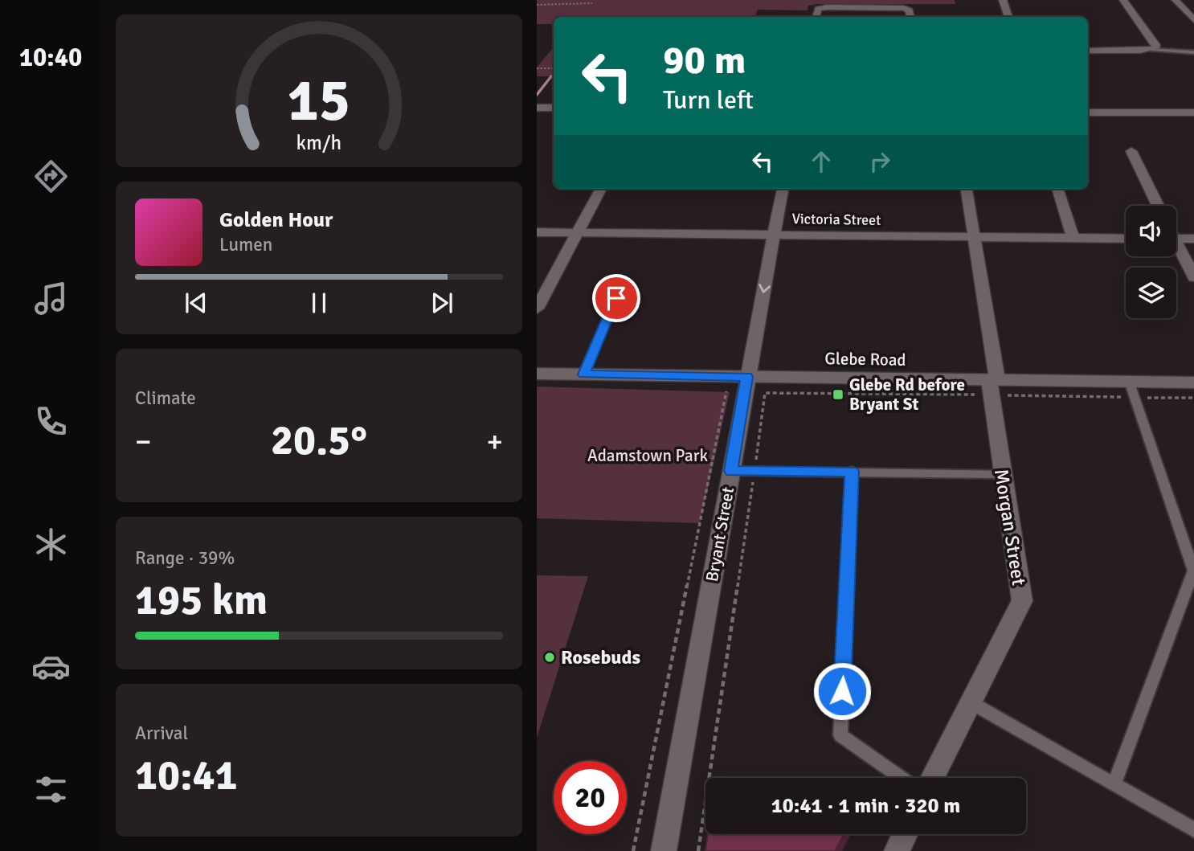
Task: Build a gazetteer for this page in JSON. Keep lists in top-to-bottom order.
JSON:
{
  "streets": {
    "street": [
      "Victoria Street",
      "Glebe Road",
      "Morgan Street",
      "Bryant Street"
    ]
  },
  "crossings": [
    ["Victoria Street", "Morgan Street"],
    ["Victoria Street", "Bryant Street"],
    ["Glebe Road", "Morgan Street"],
    ["Glebe Road", "Bryant Street"]
  ],
  "parks": ["Adamstown Park"],
  "places": {
    "transit": ["Glebe Rd before Bryant St"],
    "other": ["Rosebuds"]
  },
  "page": {
    "tabs": "10:40",
    "turn": ["90 m", "Turn left"],
    "song": ["Golden Hour", "Lumen"],
    "tile": [
      "Climate",
      ["Range · 39%", "195 km"],
      ["Arrival", "10:41"]
    ],
    "heat": ["−", "20.5°", "+"],
    "limit": "20",
    "trip": "10:41 · 1 min · 320 m",
    "gauge": ["15", "km/h"]
  }
}
